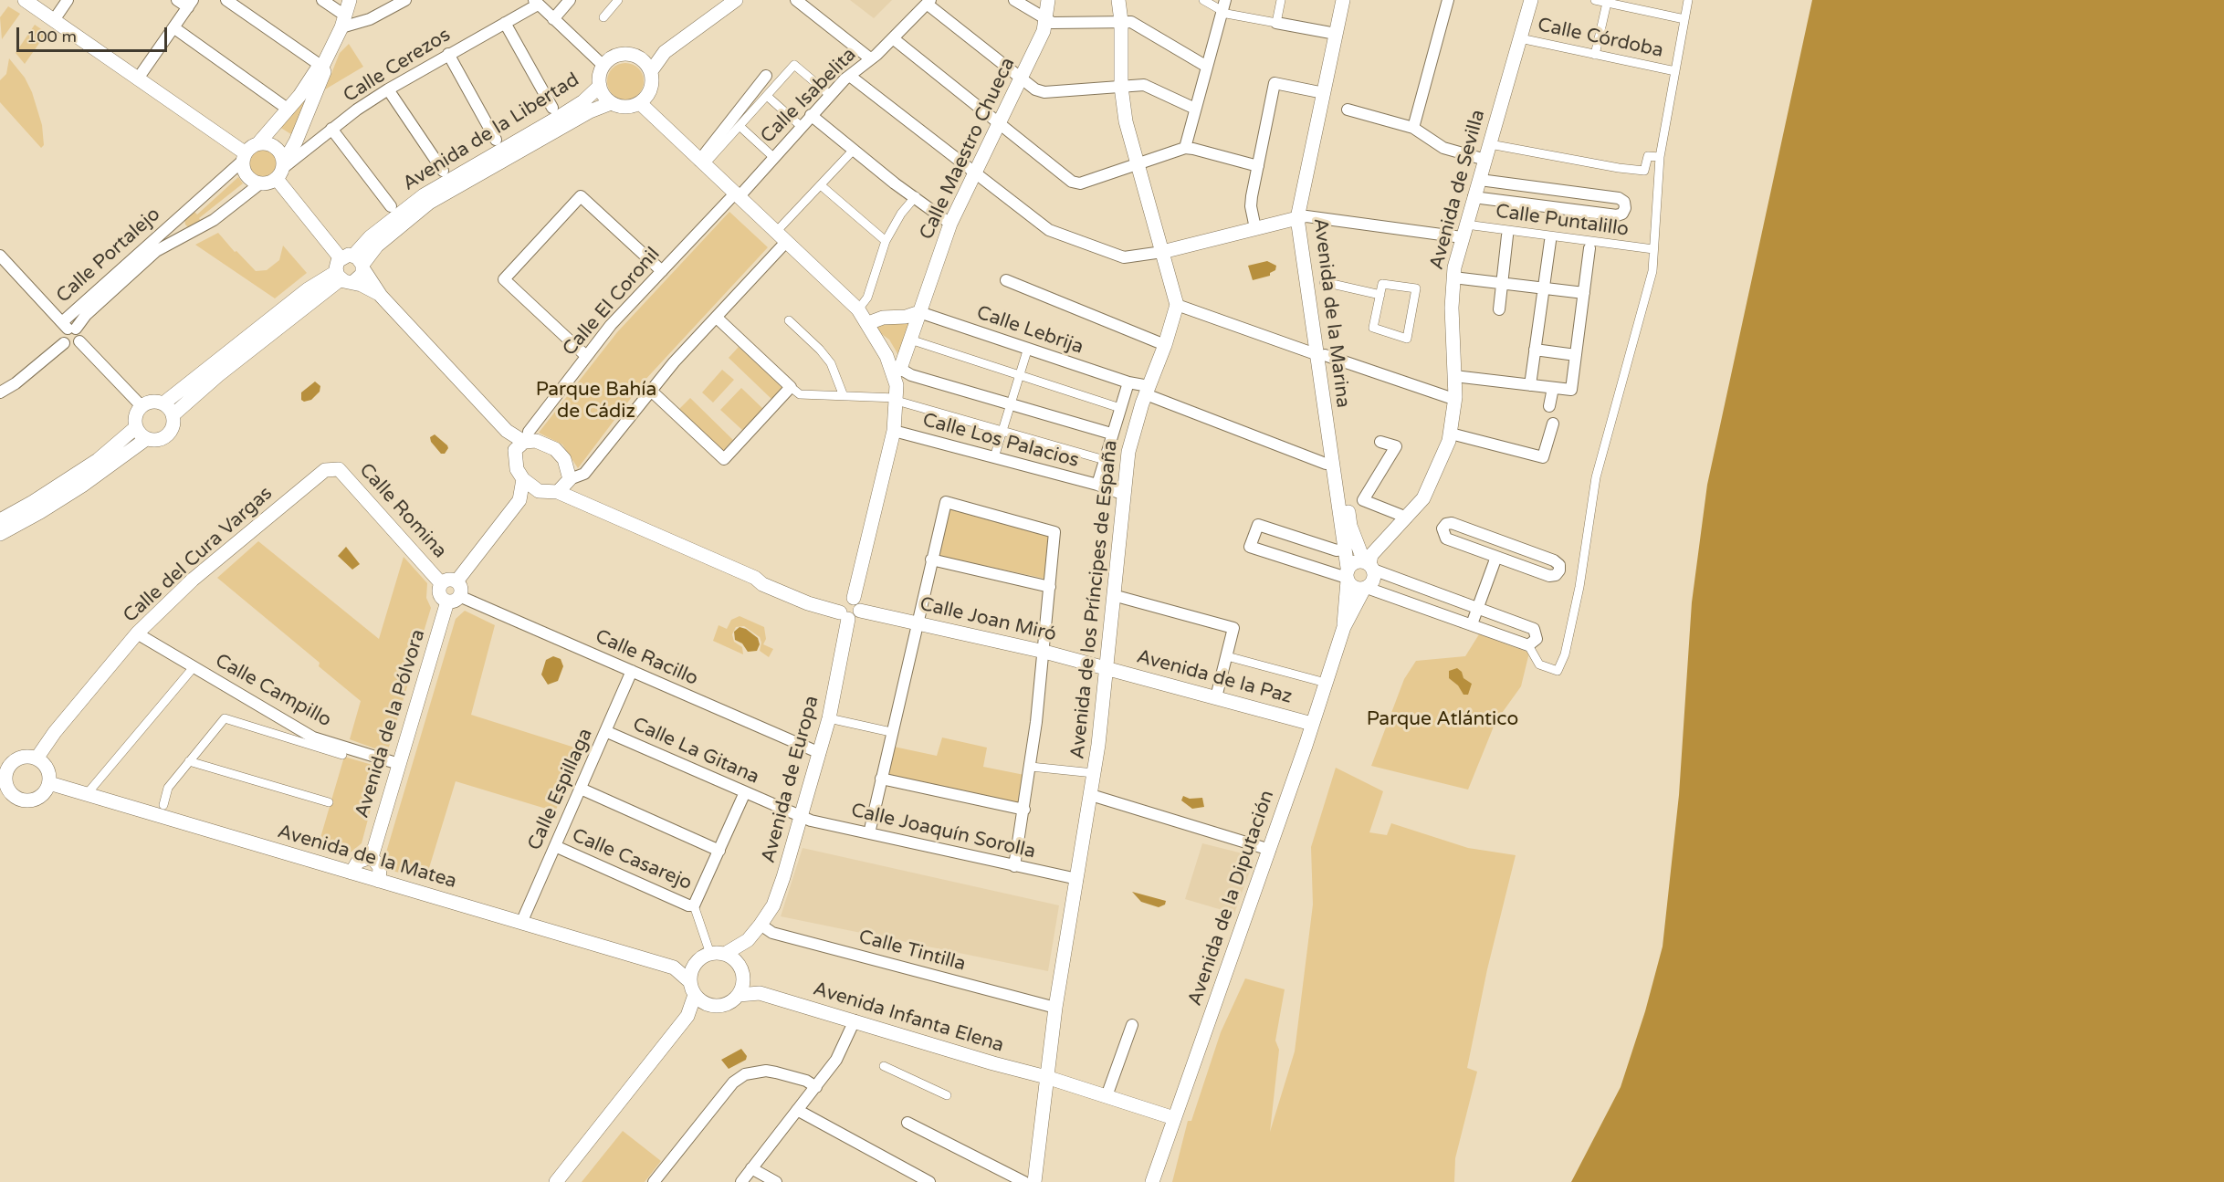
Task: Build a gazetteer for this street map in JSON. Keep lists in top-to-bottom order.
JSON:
{
  "streets": {
    "street": [
      "Calle Córdoba",
      "Calle Cerezos",
      "Calle Isabelita",
      "Avenida de la Libertad",
      "Calle Maestro Chueca",
      "Avenida de Sevilla",
      "Calle Puntalillo",
      "Calle Portalejo",
      "Calle El Coronil",
      "Avenida de la Marina",
      "Calle Lebrija",
      "Calle Los Palacios",
      "Calle Romina",
      "Calle del Cura Vargas",
      "Avenida de los Príncipes de España",
      "Calle Joan Miró",
      "Calle Racillo",
      "Avenida de la Paz",
      "Calle Campillo",
      "Avenida de la Pólvora",
      "Calle La Gitana",
      "Avenida de Europa",
      "Calle Espillaga",
      "Calle Joaquín Sorolla",
      "Avenida de la Matea",
      "Calle Casarejo",
      "Avenida de la Diputación",
      "Calle Tintilla",
      "Avenida Infanta Elena"
    ]
  },
  "crossings": [
    ["Calle Córdoba", "Avenida de Sevilla"],
    ["Calle Cerezos", "Calle Portalejo"],
    ["Calle Isabelita", "Calle El Coronil"],
    ["Calle Maestro Chueca", "Calle Lebrija"],
    ["Avenida de Sevilla", "Calle Puntalillo"],
    ["Avenida de Sevilla", "Avenida de la Marina"],
    ["Avenida de Sevilla", "Avenida de la Diputación"],
    ["Avenida de la Marina", "Calle Lebrija"],
    ["Avenida de la Marina", "Avenida de la Diputación"],
    ["Calle Lebrija", "Avenida de los Príncipes de España"],
    ["Calle Los Palacios", "Avenida de los Príncipes de España"],
    ["Calle Romina", "Calle del Cura Vargas"],
    ["Calle Romina", "Calle Racillo"],
    ["Calle Romina", "Avenida de la Pólvora"],
    ["Calle del Cura Vargas", "Calle Campillo"],
    ["Calle del Cura Vargas", "Avenida de la Matea"],
    ["Avenida de los Príncipes de España", "Calle Joan Miró"],
    ["Avenida de los Príncipes de España", "Avenida de la Paz"],
    ["Avenida de los Príncipes de España", "Calle Joaquín Sorolla"],
    ["Avenida de los Príncipes de España", "Calle Tintilla"],
    ["Avenida de los Príncipes de España", "Avenida Infanta Elena"],
    ["Calle Joan Miró", "Avenida de la Paz"],
    ["Calle Racillo", "Avenida de la Pólvora"],
    ["Calle Racillo", "Avenida de Europa"],
    ["Calle Racillo", "Calle Espillaga"],
    ["Avenida de la Paz", "Avenida de la Diputación"],
    ["Calle Campillo", "Avenida de la Pólvora"],
    ["Calle La Gitana", "Avenida de Europa"],
    ["Calle La Gitana", "Calle Espillaga"],
    ["Calle La Gitana", "Calle Joaquín Sorolla"],
    ["Avenida de Europa", "Calle Joaquín Sorolla"],
    ["Avenida de Europa", "Avenida de la Matea"],
    ["Avenida de Europa", "Calle Tintilla"],
    ["Avenida de Europa", "Avenida Infanta Elena"],
    ["Calle Espillaga", "Avenida de la Matea"],
    ["Calle Espillaga", "Calle Casarejo"],
    ["Avenida de la Matea", "Avenida Infanta Elena"],
    ["Avenida de la Diputación", "Avenida Infanta Elena"]
  ],
  "parks": ["Parque Bahía de Cádiz", "Parque Atlántico"],
  "scale_bar": "100 m"
}
